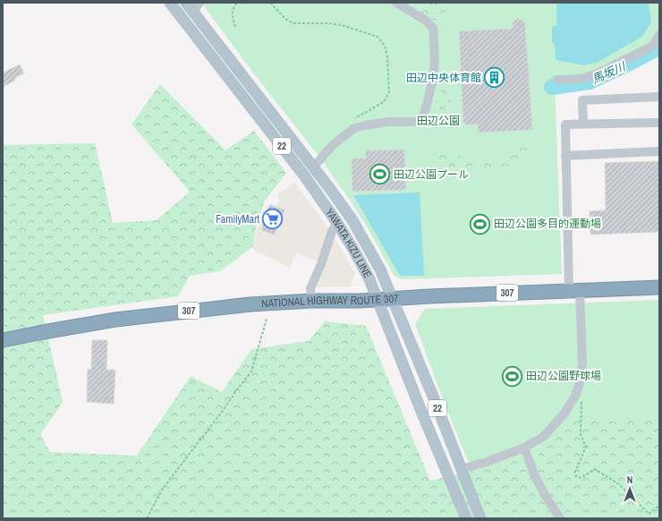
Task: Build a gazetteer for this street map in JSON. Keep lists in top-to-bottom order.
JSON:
{
  "streets": {
    "highway": ["307", "NATIONAL HIGHWAY ROUTE 307"],
    "main road": ["22", "YAWATA KIZU LINE"]
  },
  "crossings": [
    ["YAWATA KIZU LINE", "NATIONAL HIGHWAY ROUTE 307"]
  ],
  "water": ["馬坂川"],
  "parks": ["田辺公園"],
  "places": {
    "building": ["田辺中央体育館"],
    "sports": ["田辺公園プール", "田辺公園多目的運動場", "田辺公園野球場"],
    "supermarket": ["FamilyMart"]
  },
  "north": "top"
}
